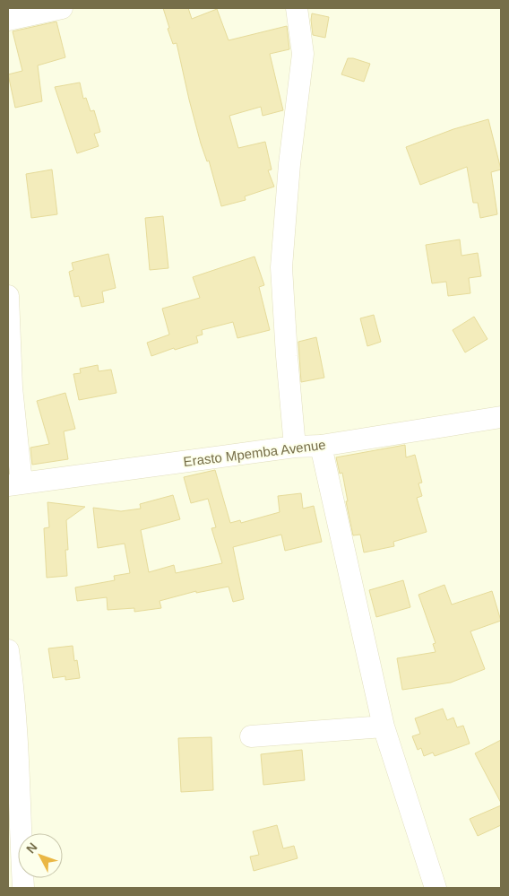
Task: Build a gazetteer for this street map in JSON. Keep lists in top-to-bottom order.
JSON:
{
  "streets": {
    "street": ["Erasto Mpemba Avenue"]
  },
  "north": "top left"
}
